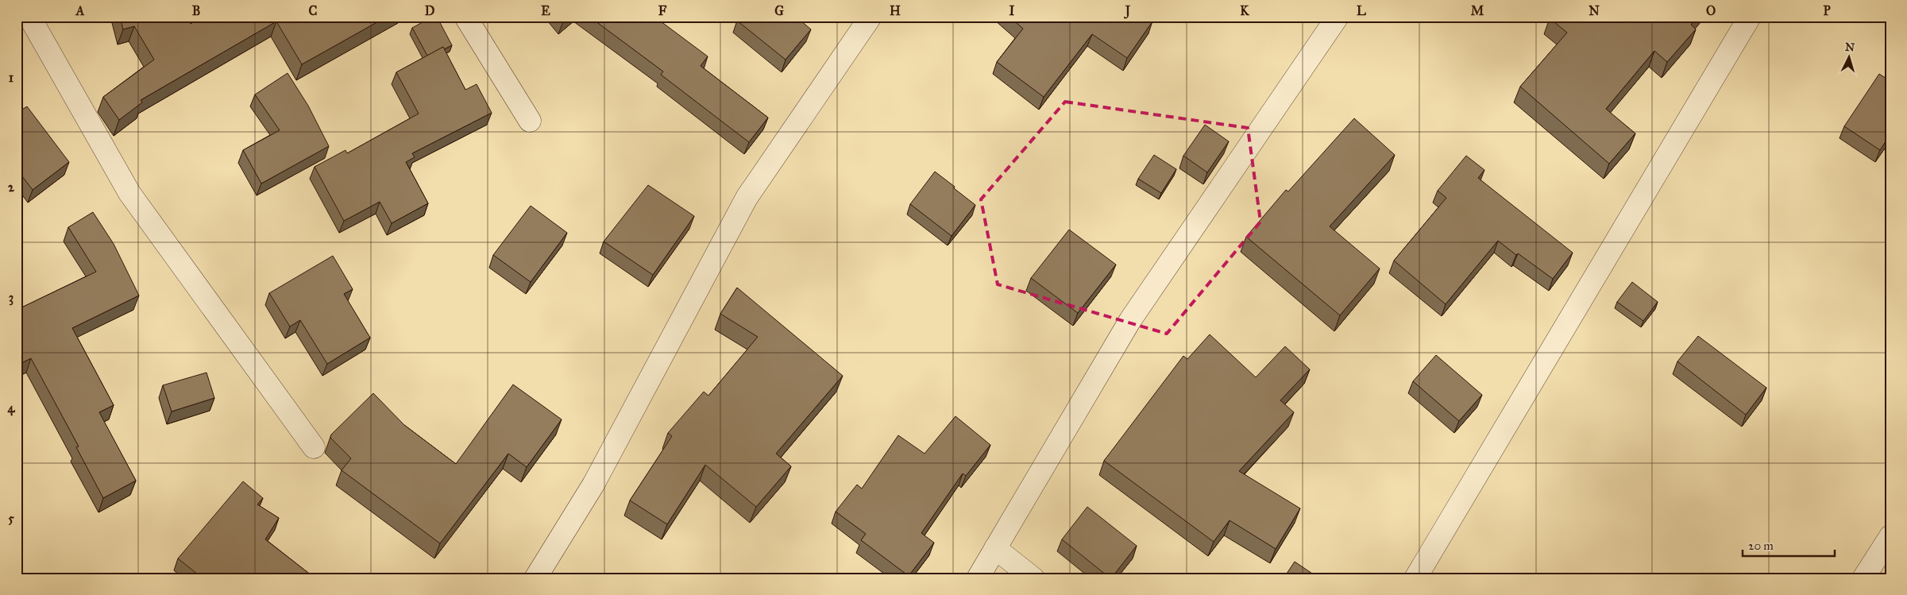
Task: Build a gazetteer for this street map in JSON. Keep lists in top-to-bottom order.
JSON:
{
  "scale_bar": "20 m",
  "north": "top",
  "grid": {
    "columns": [
      "A",
      "B",
      "C",
      "D",
      "E",
      "F",
      "G",
      "H",
      "I",
      "J",
      "K",
      "L",
      "M",
      "N",
      "O",
      "P"
    ],
    "rows": [
      "1",
      "2",
      "3",
      "4",
      "5"
    ]
  }
}
